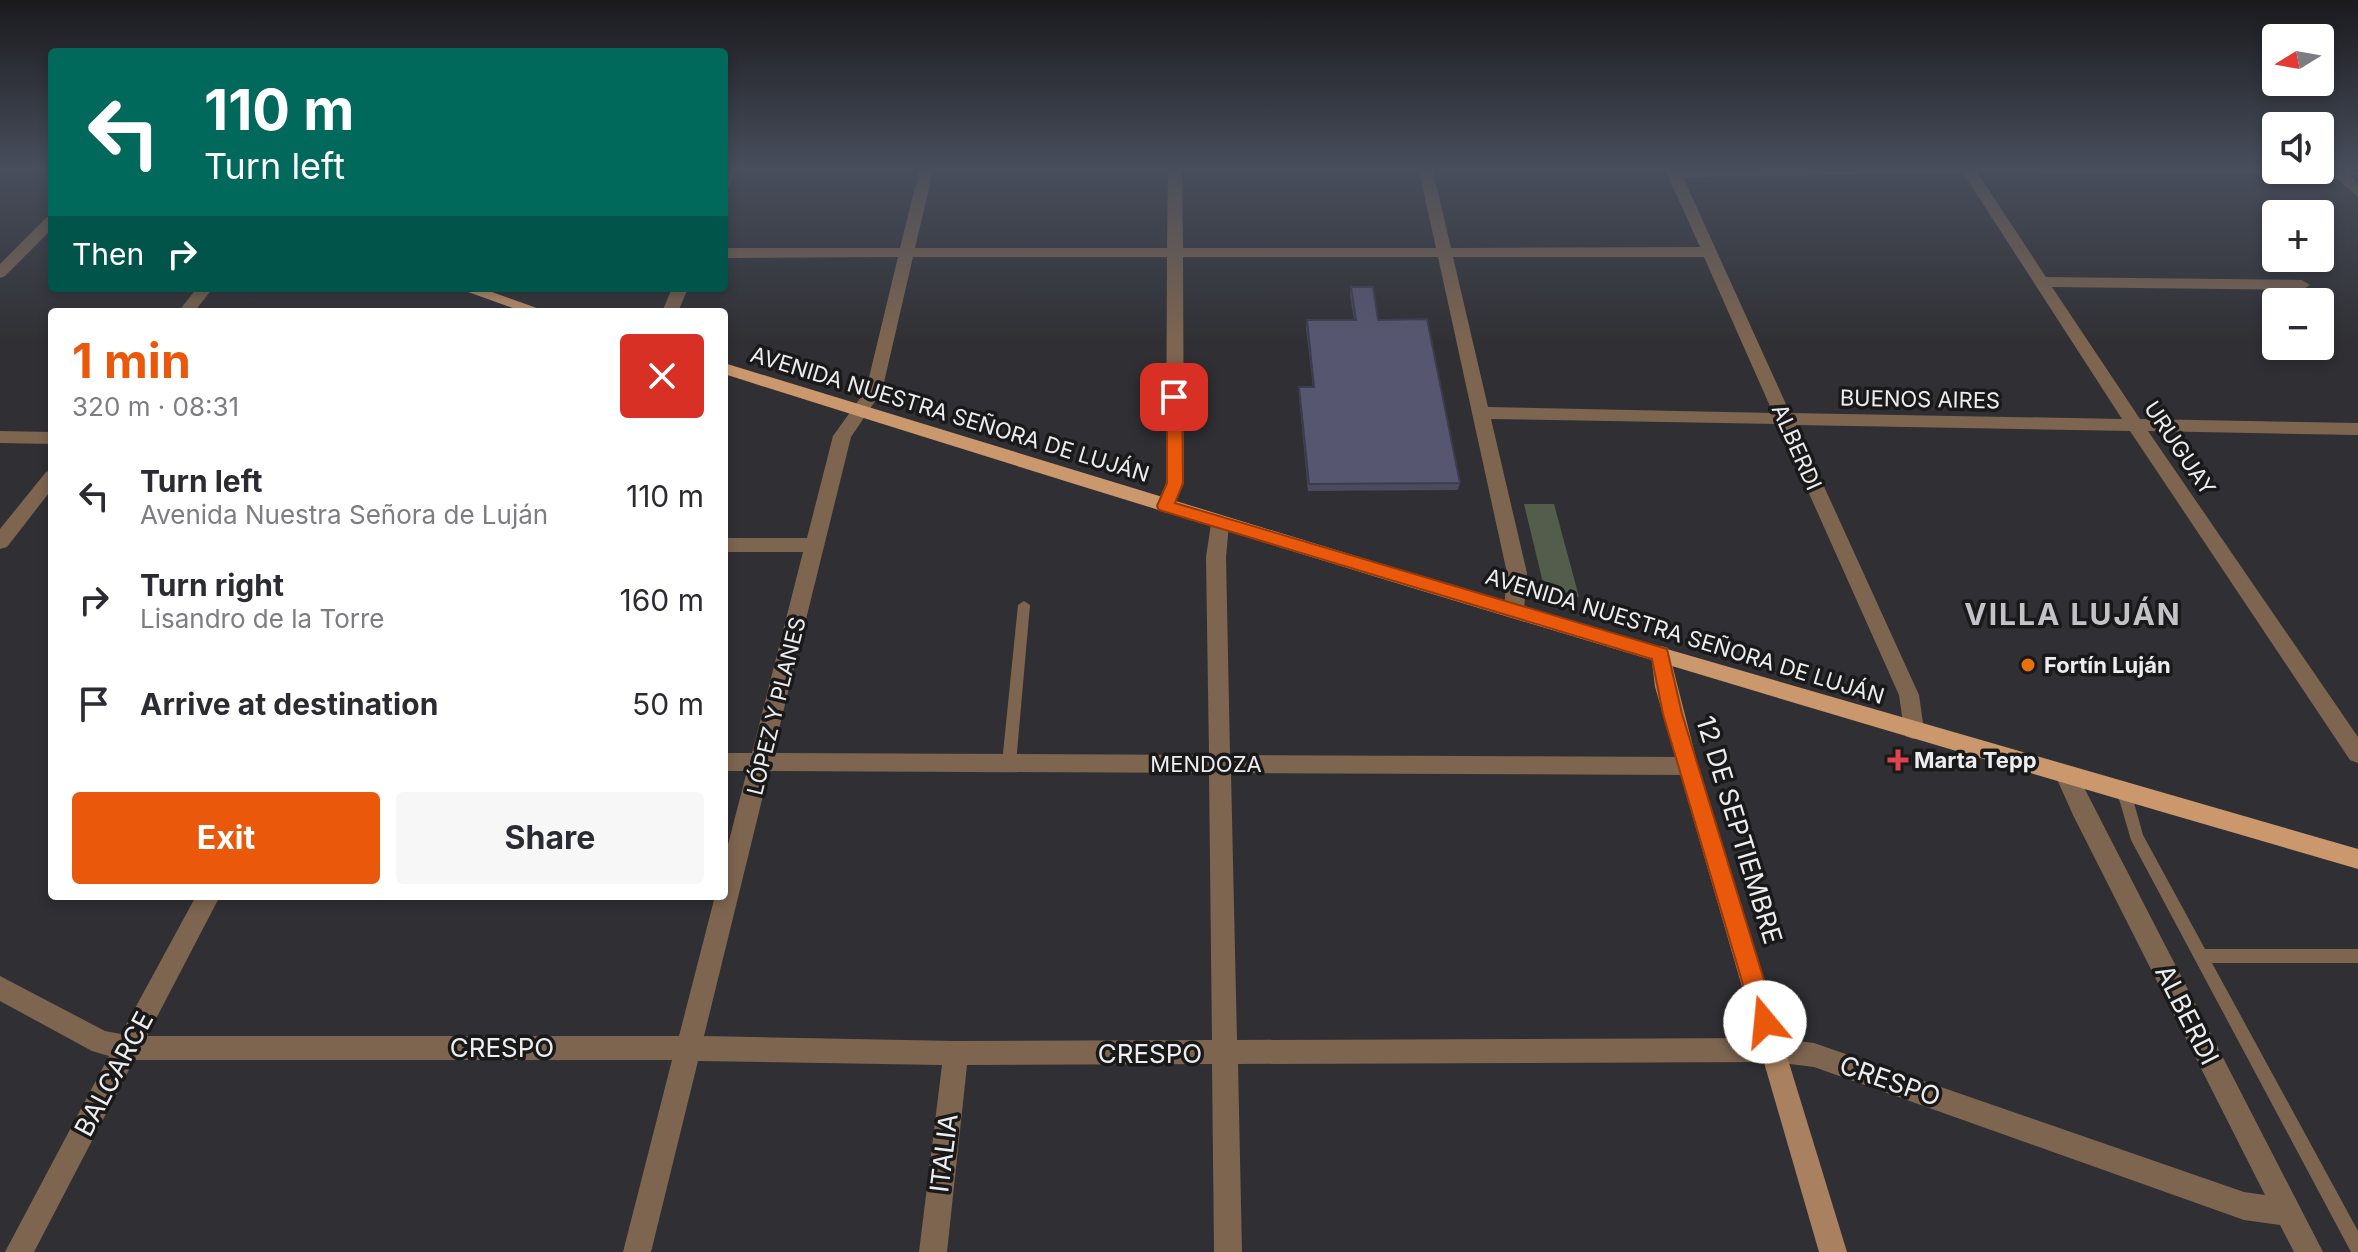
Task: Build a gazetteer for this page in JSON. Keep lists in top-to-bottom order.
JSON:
{
  "streets": {
    "main road": ["AVENIDA NUESTRA SEÑORA DE LUJÁN"],
    "street": [
      "BUENOS AIRES",
      "ALBERDI",
      "URUGUAY",
      "LÓPEZ Y PLANES",
      "MENDOZA",
      "12 DE SEPTIEMBRE",
      "CRESPO",
      "BALCARCE",
      "ITALIA"
    ]
  },
  "crossings": [
    ["BUENOS AIRES", "ALBERDI"],
    ["BUENOS AIRES", "URUGUAY"],
    ["AVENIDA NUESTRA SEÑORA DE LUJÁN", "ALBERDI"],
    ["AVENIDA NUESTRA SEÑORA DE LUJÁN", "LÓPEZ Y PLANES"],
    ["AVENIDA NUESTRA SEÑORA DE LUJÁN", "12 DE SEPTIEMBRE"],
    ["ALBERDI", "CRESPO"],
    ["LÓPEZ Y PLANES", "MENDOZA"],
    ["LÓPEZ Y PLANES", "CRESPO"],
    ["MENDOZA", "12 DE SEPTIEMBRE"],
    ["12 DE SEPTIEMBRE", "CRESPO"],
    ["CRESPO", "BALCARCE"],
    ["CRESPO", "ITALIA"]
  ],
  "districts": ["VILLA LUJÁN"],
  "places": {
    "other": ["Fortín Luján"],
    "health": ["Marta Tepp"]
  },
  "north": "left",
  "page": {
    "map_buttons": ["+", "−"],
    "turn": ["110 m", "Turn left"],
    "then": "Then",
    "heading": ["1 min", "320 m · 08:31"],
    "list": [
      {
        "name": "Turn left",
        "note": "Avenida Nuestra Señora de Luján",
        "value": "110 m"
      },
      {
        "name": "Turn right",
        "note": "Lisandro de la Torre",
        "value": "160 m"
      },
      {
        "name": "Arrive at destination",
        "value": "50 m"
      }
    ],
    "buttons": ["Exit", "Share"]
  }
}
